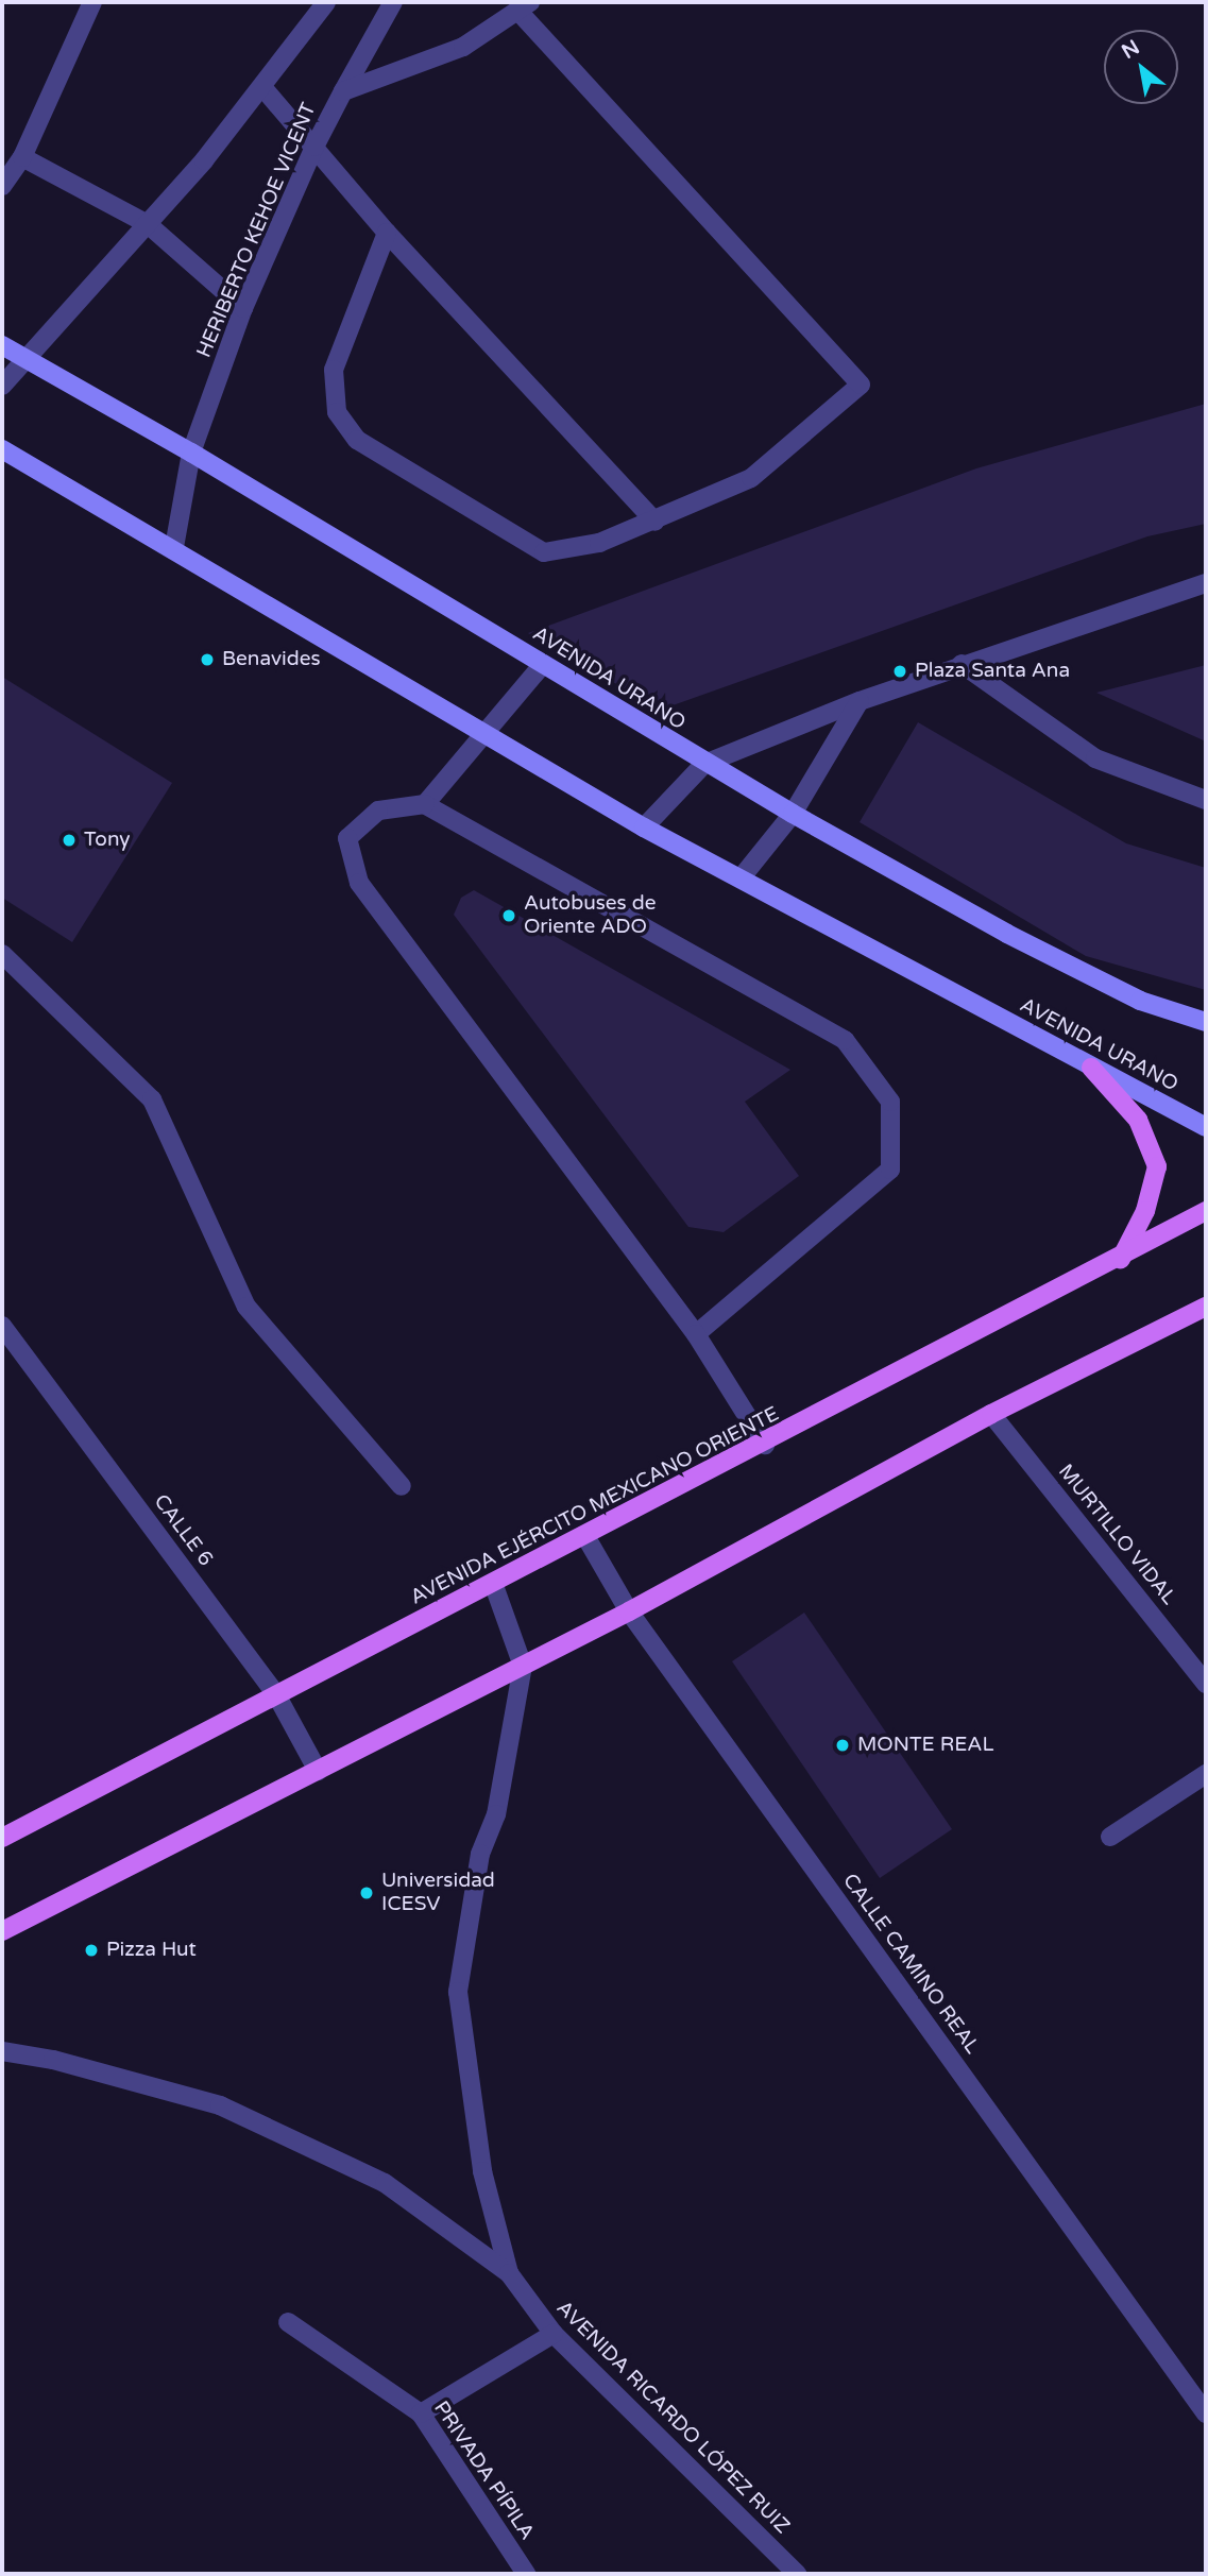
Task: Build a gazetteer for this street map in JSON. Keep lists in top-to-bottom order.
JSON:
{
  "streets": {
    "main road": ["AVENIDA URANO", "AVENIDA EJÉRCITO MEXICANO ORIENTE"],
    "street": [
      "HERIBERTO KEHOE VICENT",
      "CALLE 6",
      "MURTILLO VIDAL",
      "CALLE CAMINO REAL",
      "AVENIDA RICARDO LÓPEZ RUIZ",
      "PRIVADA PÍPILA"
    ]
  },
  "crossings": [
    ["HERIBERTO KEHOE VICENT", "AVENIDA URANO"],
    ["AVENIDA EJÉRCITO MEXICANO ORIENTE", "CALLE 6"],
    ["AVENIDA EJÉRCITO MEXICANO ORIENTE", "CALLE CAMINO REAL"]
  ],
  "places": [
    "Benavides",
    "Plaza Santa Ana",
    "Tony",
    "Autobuses de Oriente ADO",
    "MONTE REAL",
    "Universidad ICESV",
    "Pizza Hut"
  ],
  "north": "top left"
}
